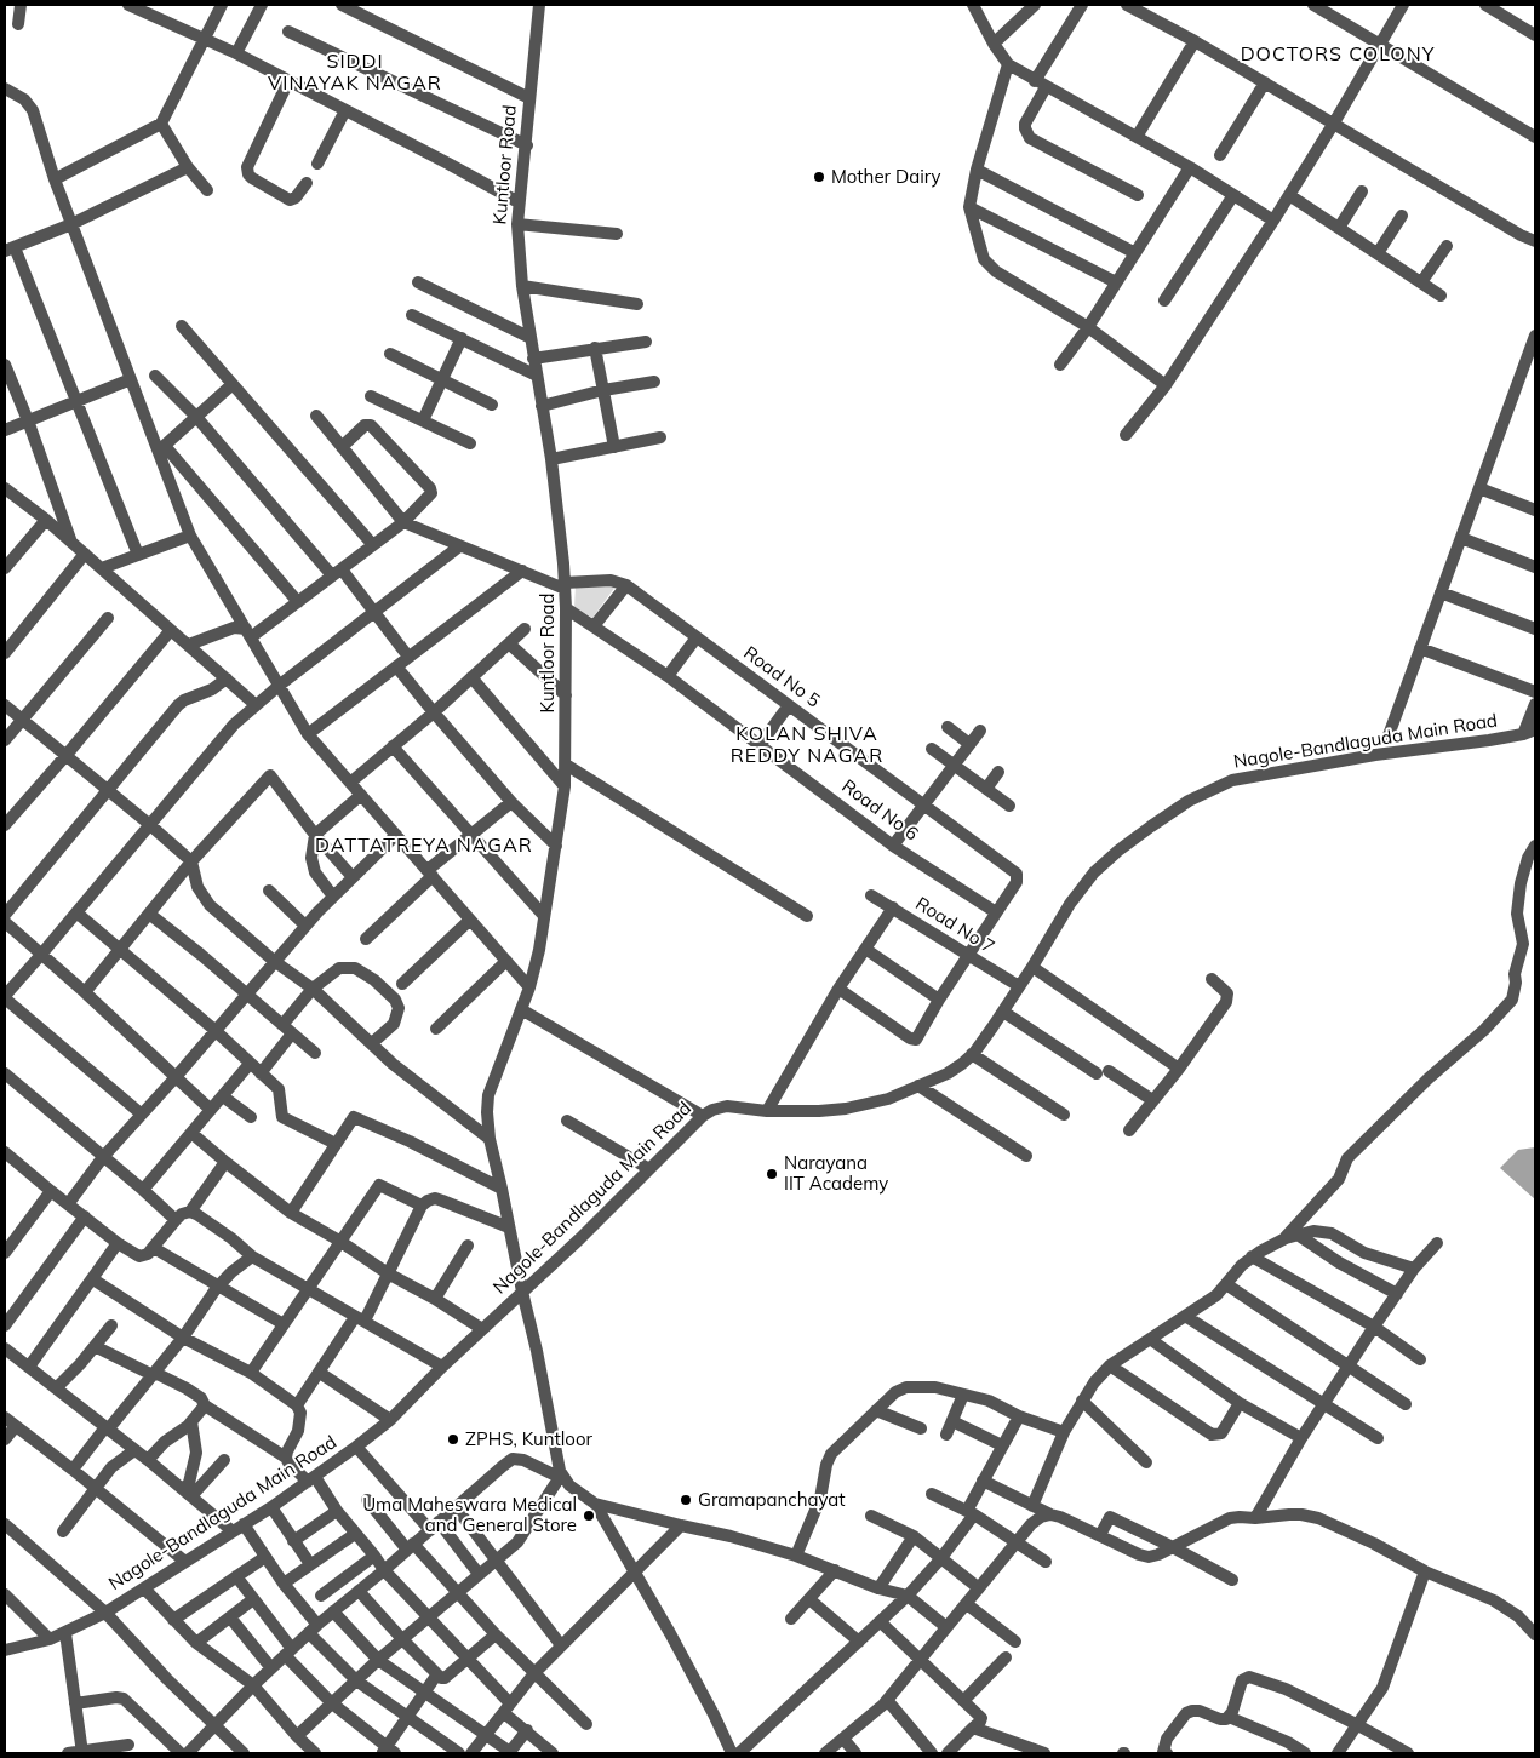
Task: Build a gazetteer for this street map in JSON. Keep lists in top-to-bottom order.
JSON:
{
  "streets": {
    "street": [
      "Kuntloor Road",
      "Road No 5",
      "Nagole-Bandlaguda Main Road",
      "Road No 6",
      "Road No 7"
    ]
  },
  "crossings": [
    ["Kuntloor Road", "Road No 5"],
    ["Kuntloor Road", "Nagole-Bandlaguda Main Road"],
    ["Kuntloor Road", "Road No 6"],
    ["Road No 5", "Road No 6"],
    ["Nagole-Bandlaguda Main Road", "Road No 7"]
  ],
  "districts": [
    "DOCTORS COLONY",
    "SIDDI VINAYAK NAGAR",
    "KOLAN SHIVA REDDY NAGAR",
    "DATTATREYA NAGAR"
  ],
  "places": [
    "Mother Dairy",
    "Narayana IIT Academy",
    "ZPHS, Kuntloor",
    "Gramapanchayat",
    "Uma Maheswara Medical and General Store"
  ]
}
